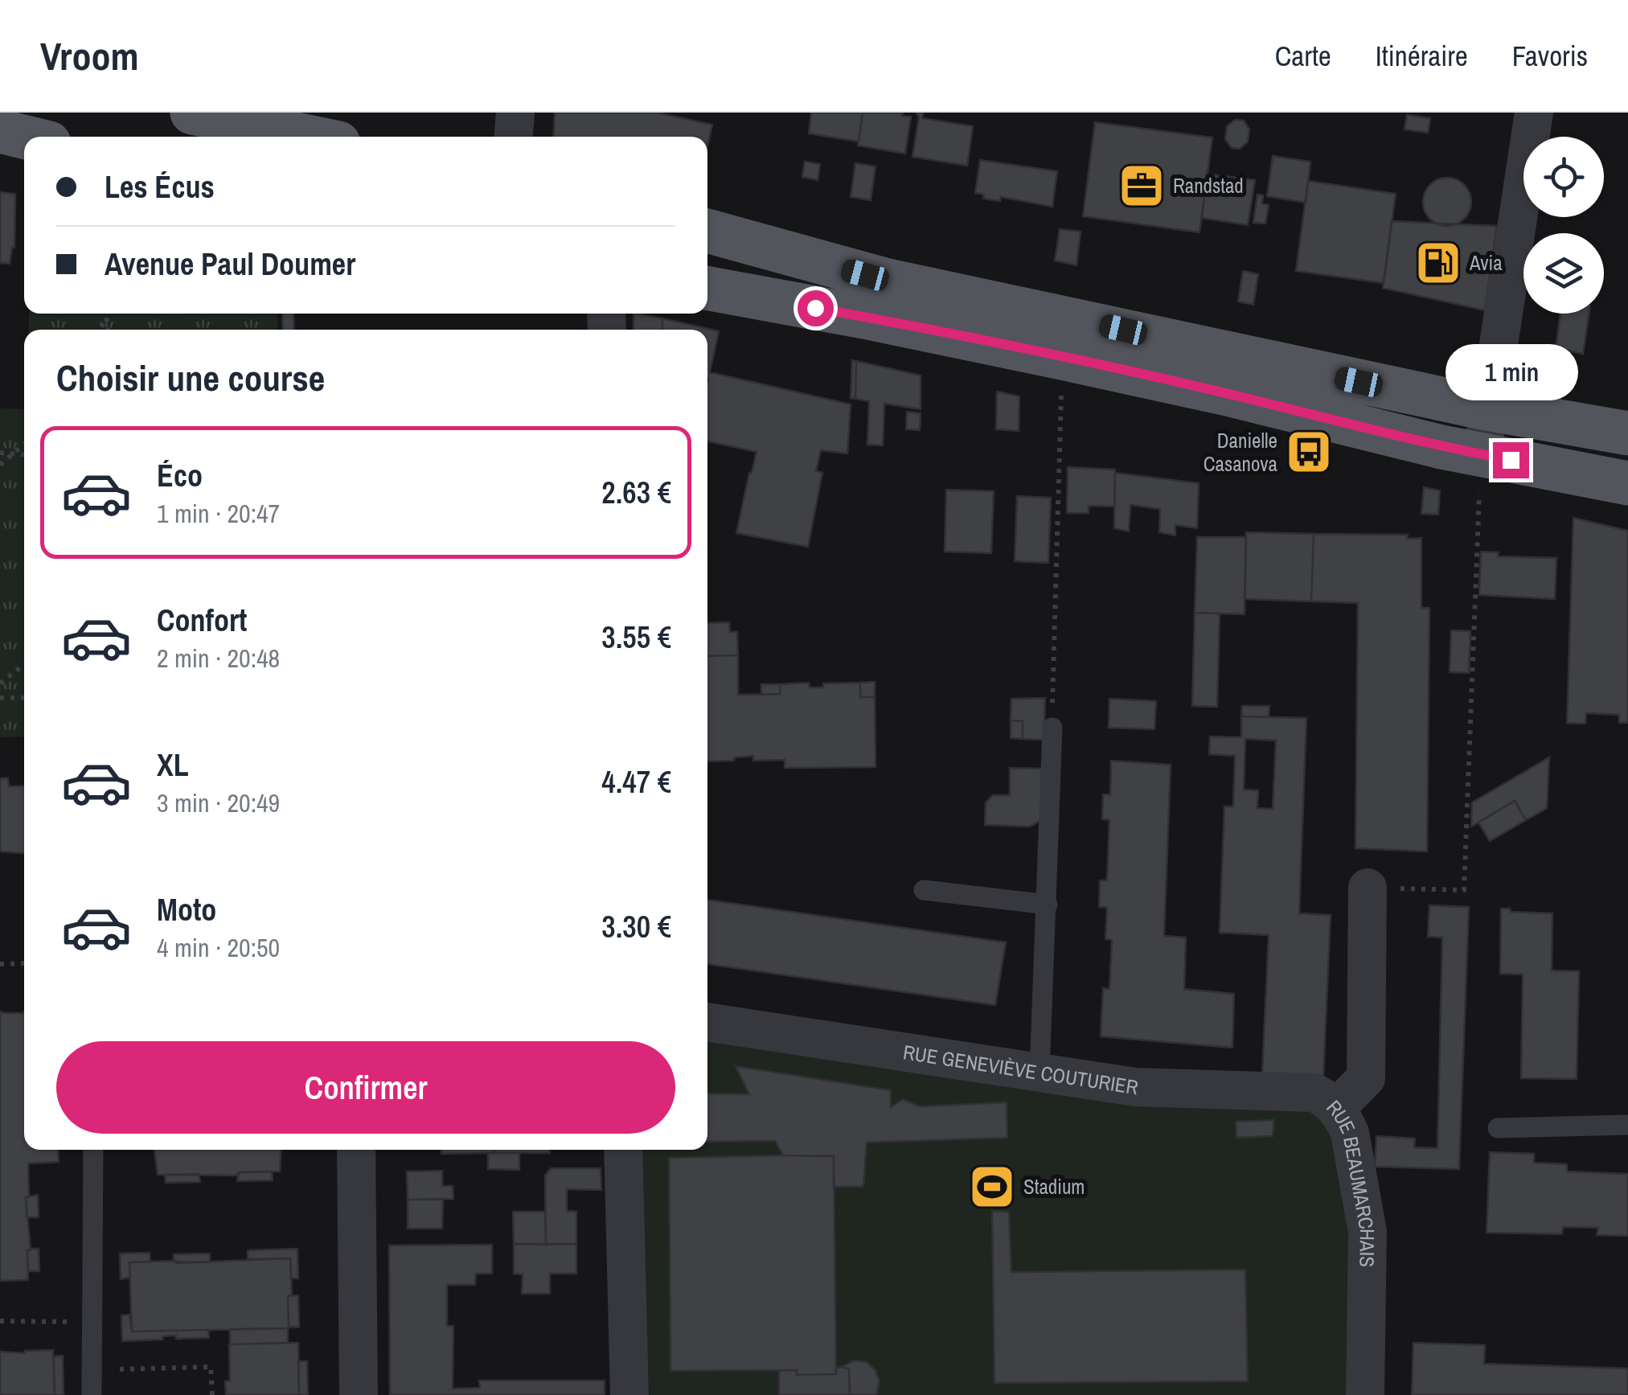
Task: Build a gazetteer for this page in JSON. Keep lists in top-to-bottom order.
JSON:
{
  "streets": {
    "street": ["RUE GENEVIÈVE COUTURIER", "RUE BEAUMARCHAIS"]
  },
  "crossings": [
    ["RUE GENEVIÈVE COUTURIER", "RUE BEAUMARCHAIS"]
  ],
  "places": {
    "office": ["Randstad"],
    "fuel station": ["Avia"],
    "bus stop": ["Danielle Casanova"],
    "sports": ["Stadium"]
  },
  "page": {
    "header": "Vroom",
    "nav": ["Carte", "Itinéraire", "Favoris"],
    "banner": ["Les Écus", "Avenue Paul Doumer"],
    "heading": "Choisir une course",
    "bubble": "1 min",
    "list": [
      {
        "name": "Éco",
        "note": "1 min · 20:47",
        "value": "2.63 €"
      },
      {
        "name": "Confort",
        "note": "2 min · 20:48",
        "value": "3.55 €"
      },
      {
        "name": "XL",
        "note": "3 min · 20:49",
        "value": "4.47 €"
      },
      {
        "name": "Moto",
        "note": "4 min · 20:50",
        "value": "3.30 €"
      }
    ],
    "buttons": "Confirmer"
  }
}
